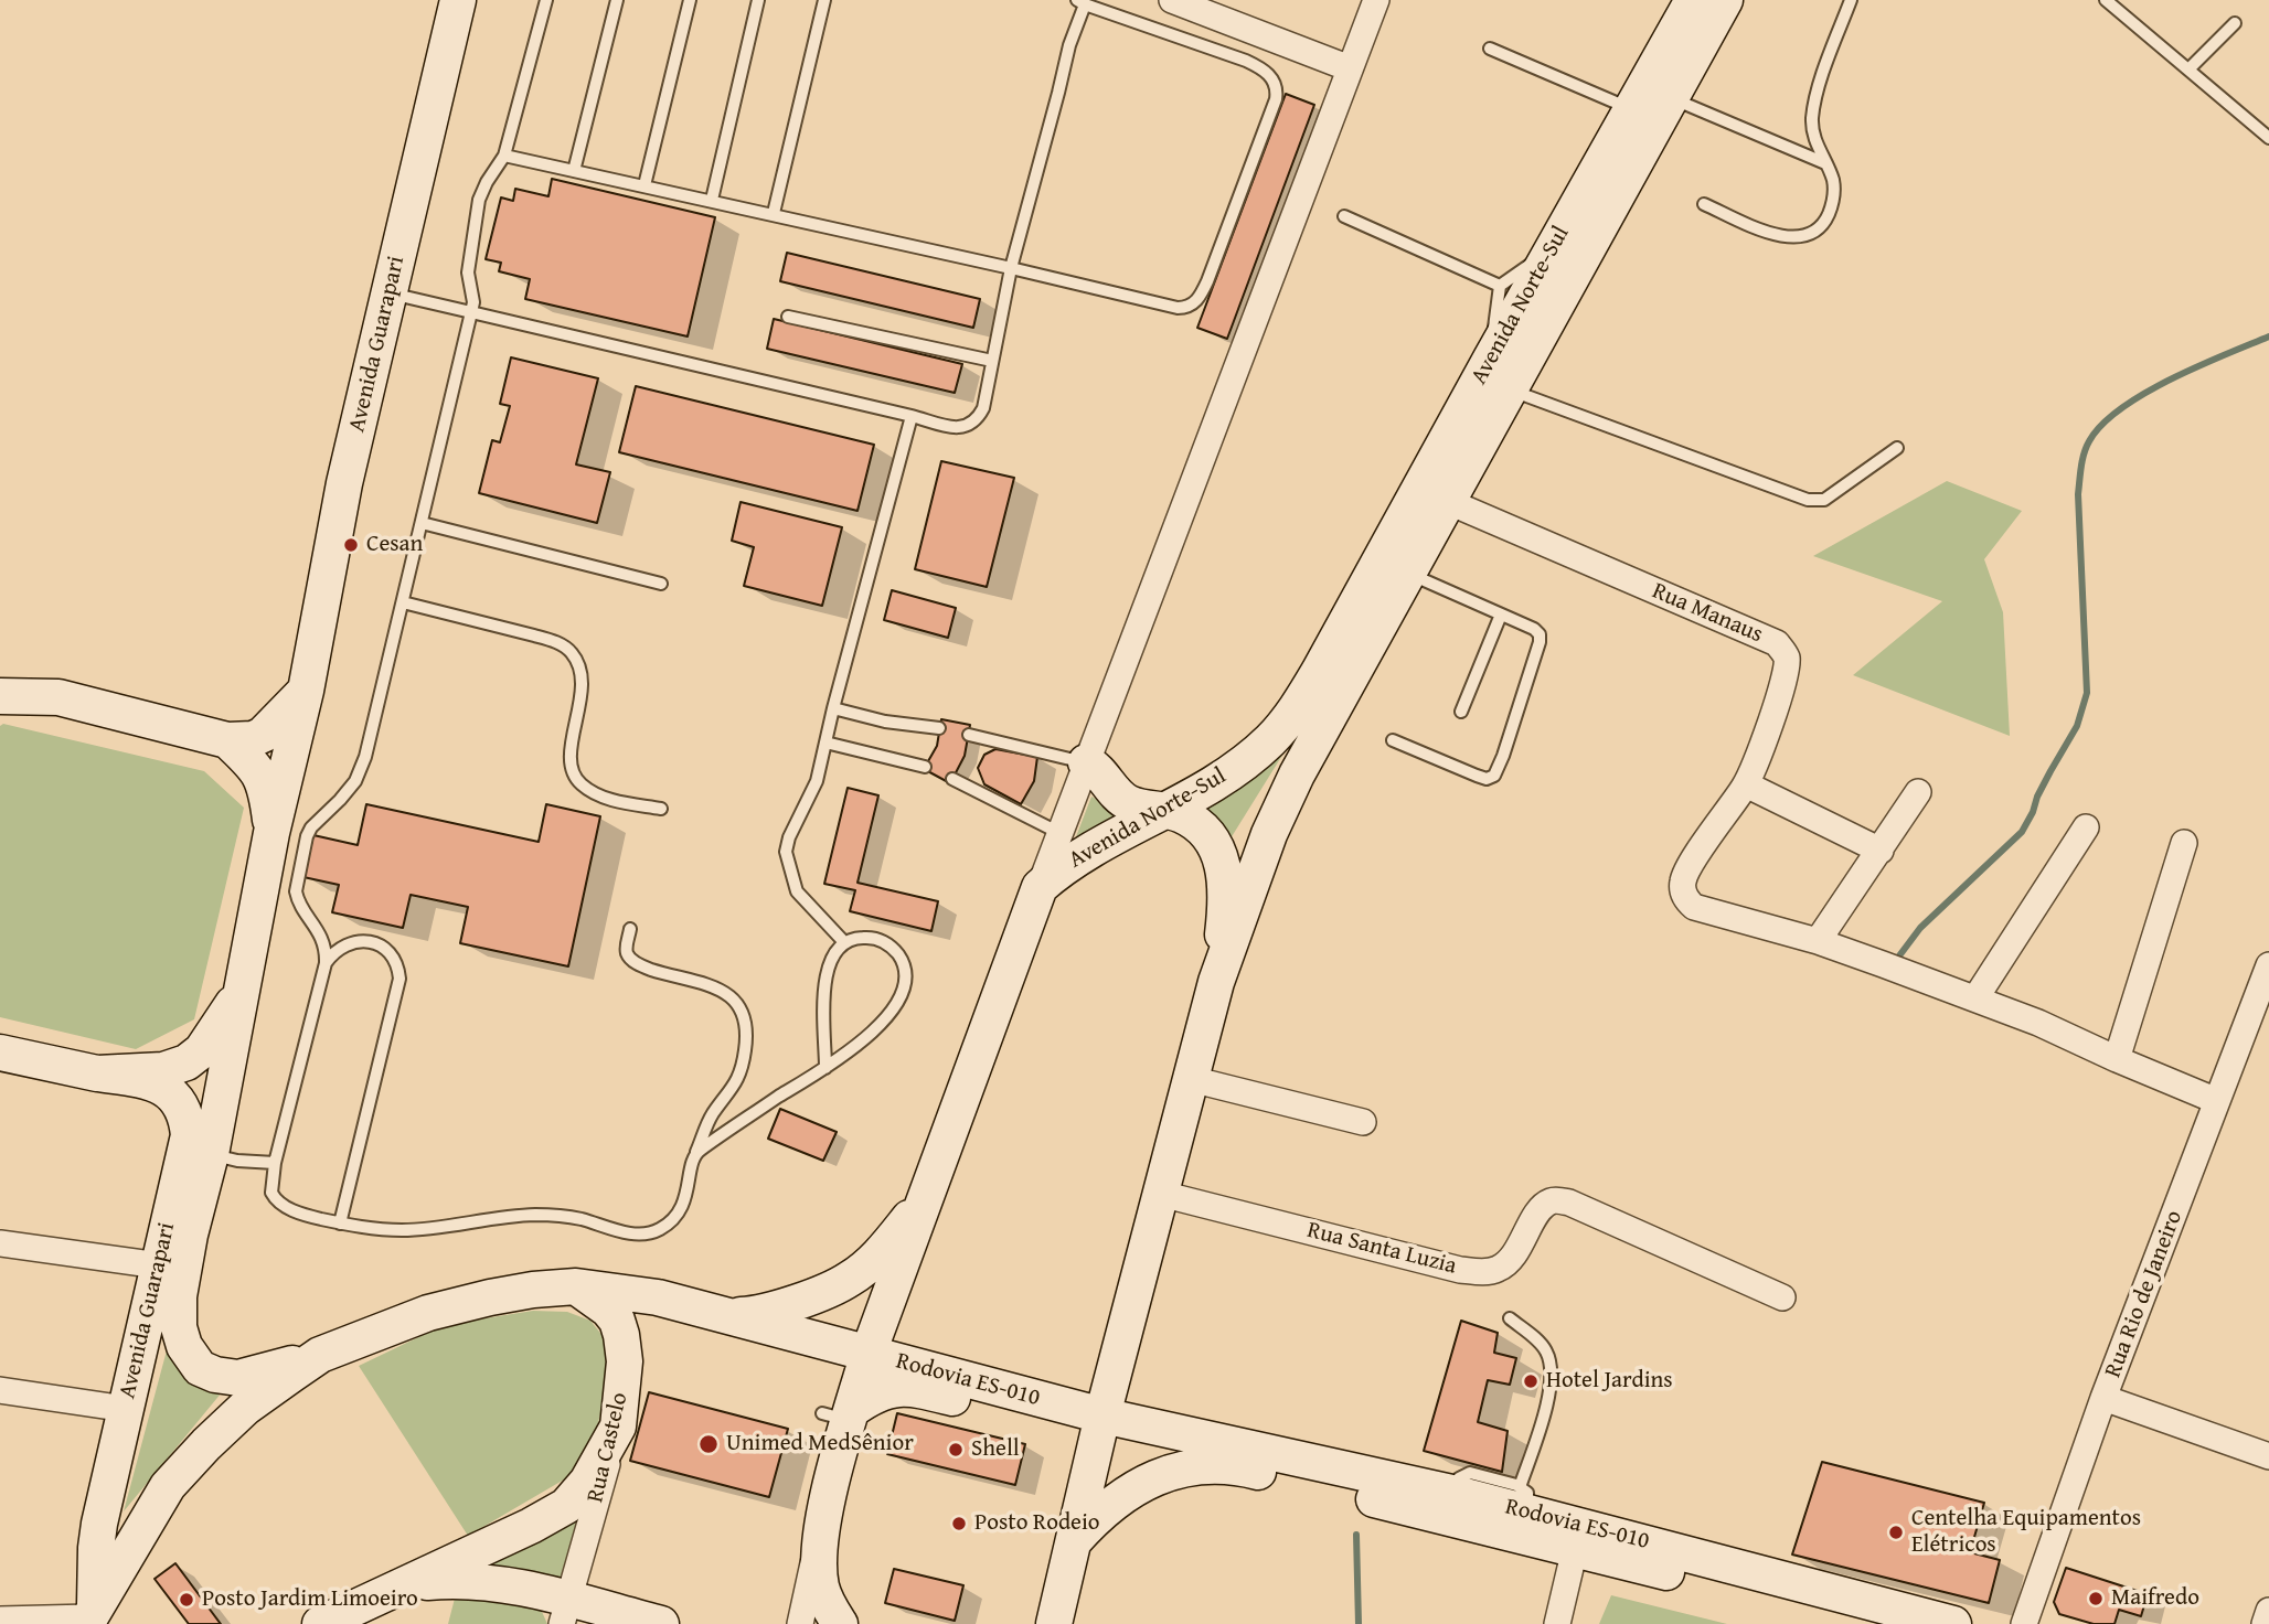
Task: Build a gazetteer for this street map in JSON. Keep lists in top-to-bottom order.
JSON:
{
  "streets": {
    "main road": [
      "Avenida Norte-Sul",
      "Avenida Guarapari",
      "Rodovia ES-010",
      "Rua Castelo"
    ],
    "street": ["Rua Manaus", "Rua Santa Luzia", "Rua Rio de Janeiro"]
  },
  "crossings": [
    ["Avenida Norte-Sul", "Rua Manaus"],
    ["Avenida Norte-Sul", "Rua Santa Luzia"],
    ["Avenida Norte-Sul", "Rodovia ES-010"],
    ["Avenida Guarapari", "Rodovia ES-010"],
    ["Rodovia ES-010", "Rua Castelo"]
  ],
  "places": [
    "Cesan",
    "Hotel Jardins",
    "Unimed MedSênior",
    "Shell",
    "Posto Rodeio",
    "Centelha Equipamentos Elétricos",
    "Maifredo",
    "Posto Jardim Limoeiro"
  ]
}
